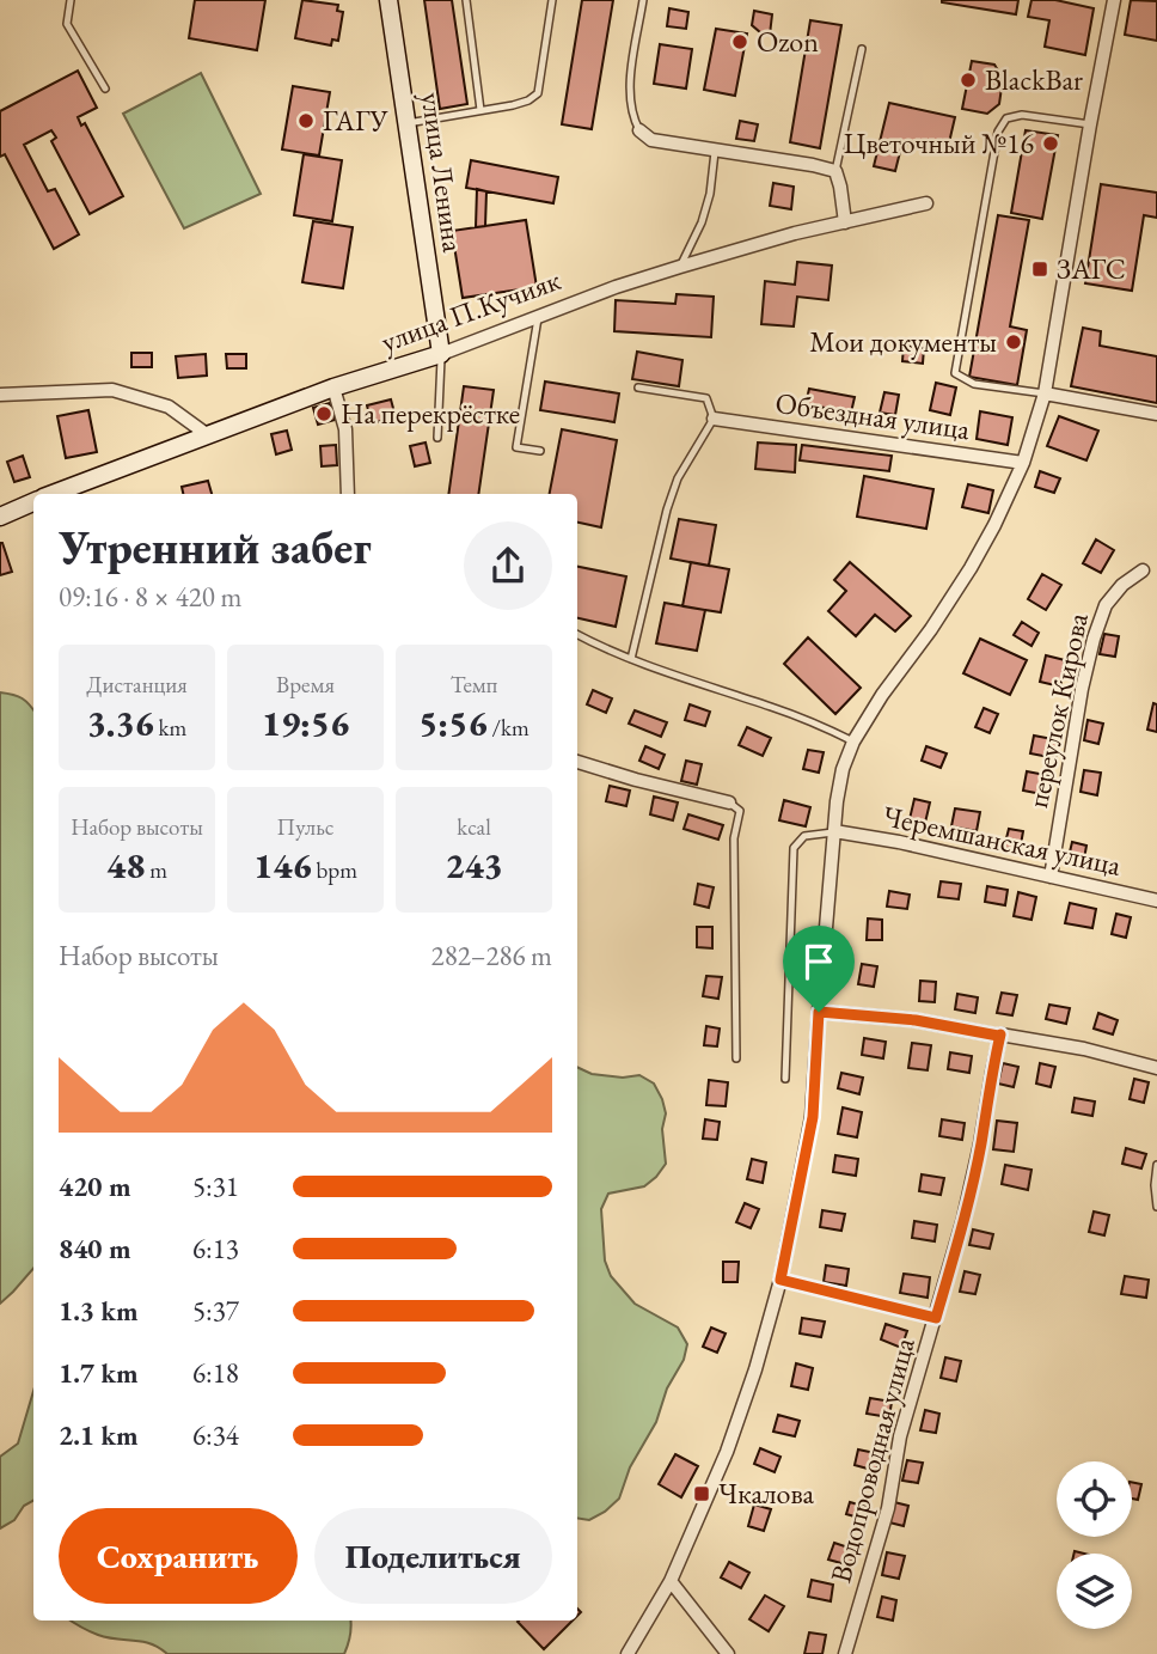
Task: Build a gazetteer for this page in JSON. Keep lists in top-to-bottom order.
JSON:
{
  "streets": {
    "street": [
      "улица Ленина",
      "улица П.Кучияк",
      "Объездная улица",
      "переулок Кирова",
      "Черемшанская улица",
      "Водопроводная улица"
    ]
  },
  "crossings": [
    ["улица Ленина", "улица П.Кучияк"],
    ["переулок Кирова", "Черемшанская улица"]
  ],
  "places": {
    "other": [
      "Ozon",
      "BlackBar",
      "ГАГУ",
      "Цветочный №16",
      "Мои документы",
      "На перекрёстке"
    ],
    "transit": ["ЗАГС", "Чкалова"]
  },
  "page": {
    "heading": ["Утренний забег", "09:16 · 8 × 420 m"],
    "stats": [
      ["Дистанция", "3.36 km"],
      ["Время", "19:56"],
      ["Темп", "5:56 /km"],
      ["Набор высоты", "48 m"],
      ["Пульс", "146 bpm"],
      ["kcal", "243"]
    ],
    "chart": ["Набор высоты", "282–286 m"],
    "list": [
      {
        "name": "420 m",
        "note": "5:31"
      },
      {
        "name": "840 m",
        "note": "6:13"
      },
      {
        "name": "1.3 km",
        "note": "5:37"
      },
      {
        "name": "1.7 km",
        "note": "6:18"
      },
      {
        "name": "2.1 km",
        "note": "6:34"
      }
    ],
    "buttons": ["Сохранить", "Поделиться"]
  }
}
